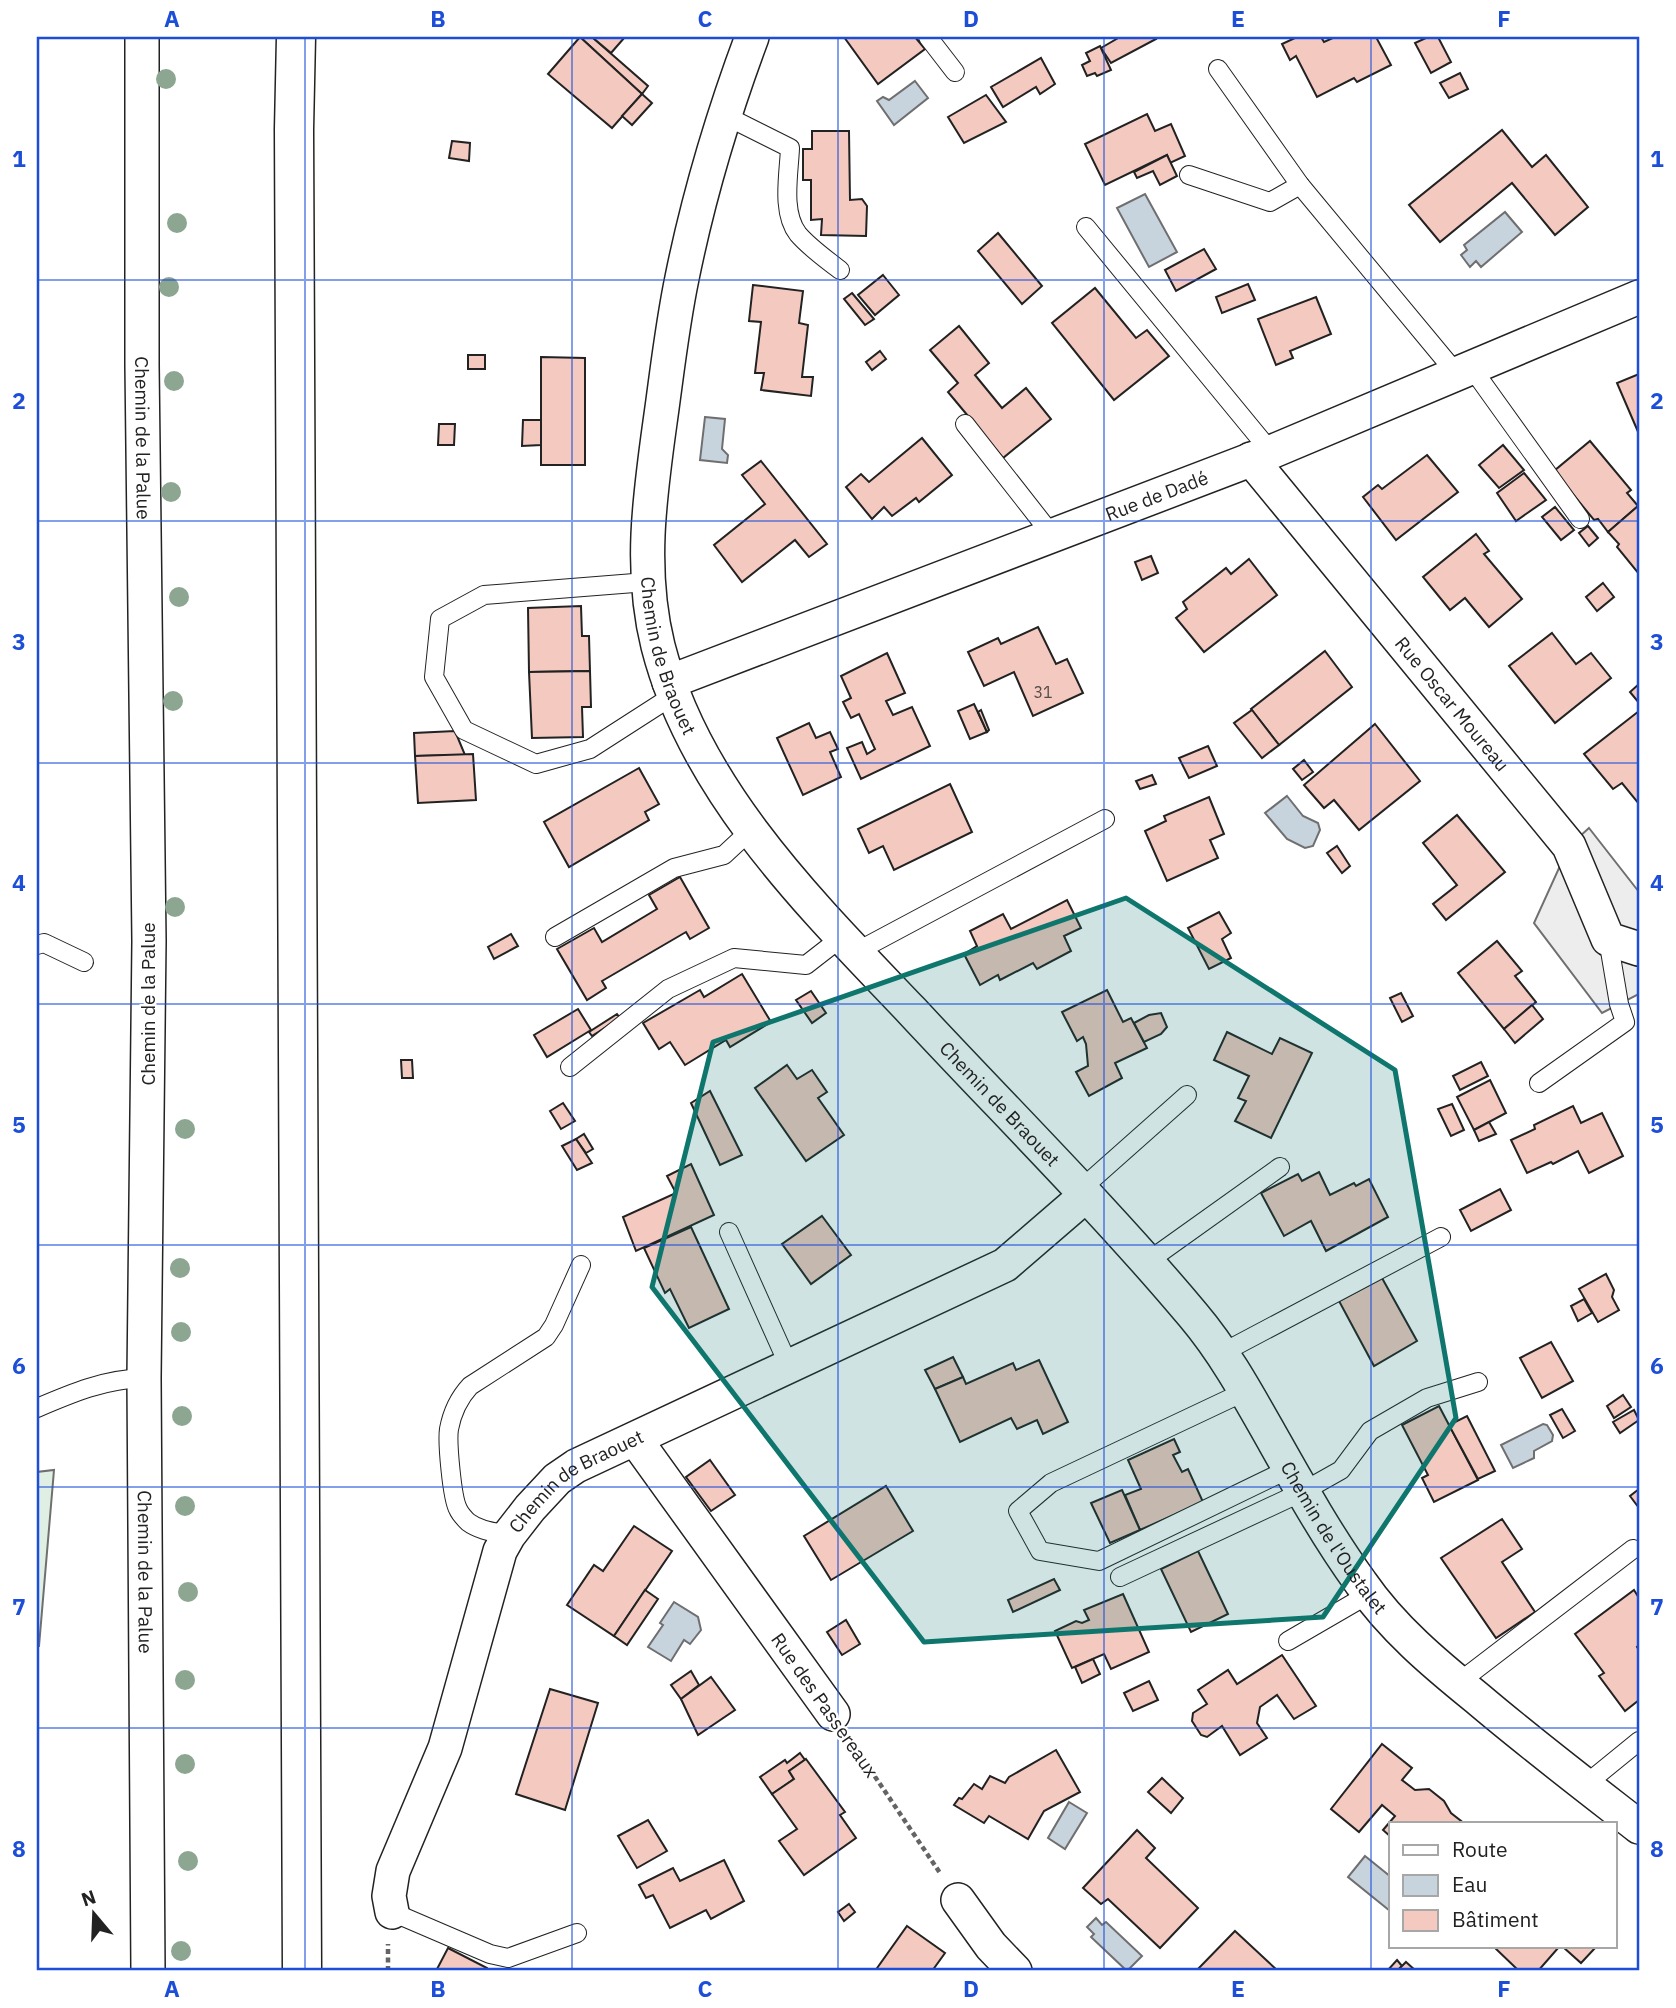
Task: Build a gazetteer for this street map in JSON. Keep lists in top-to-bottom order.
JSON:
{
  "streets": {
    "street": [
      "Chemin de la Palue",
      "Rue de Dadé",
      "Chemin de Braouet",
      "Rue Oscar Moureau",
      "Chemin de l'Oustalet",
      "Rue des Passereaux"
    ]
  },
  "crossings": [
    ["Rue de Dadé", "Chemin de Braouet"],
    ["Rue de Dadé", "Rue Oscar Moureau"],
    ["Chemin de Braouet", "Chemin de l'Oustalet"],
    ["Chemin de Braouet", "Rue des Passereaux"]
  ],
  "house_numbers": ["31"],
  "legend": ["Route", "Eau", "Bâtiment"],
  "north": "top",
  "grid": {
    "columns": [
      "A",
      "B",
      "C",
      "D",
      "E",
      "F"
    ],
    "rows": [
      "1",
      "2",
      "3",
      "4",
      "5",
      "6",
      "7",
      "8"
    ]
  }
}
